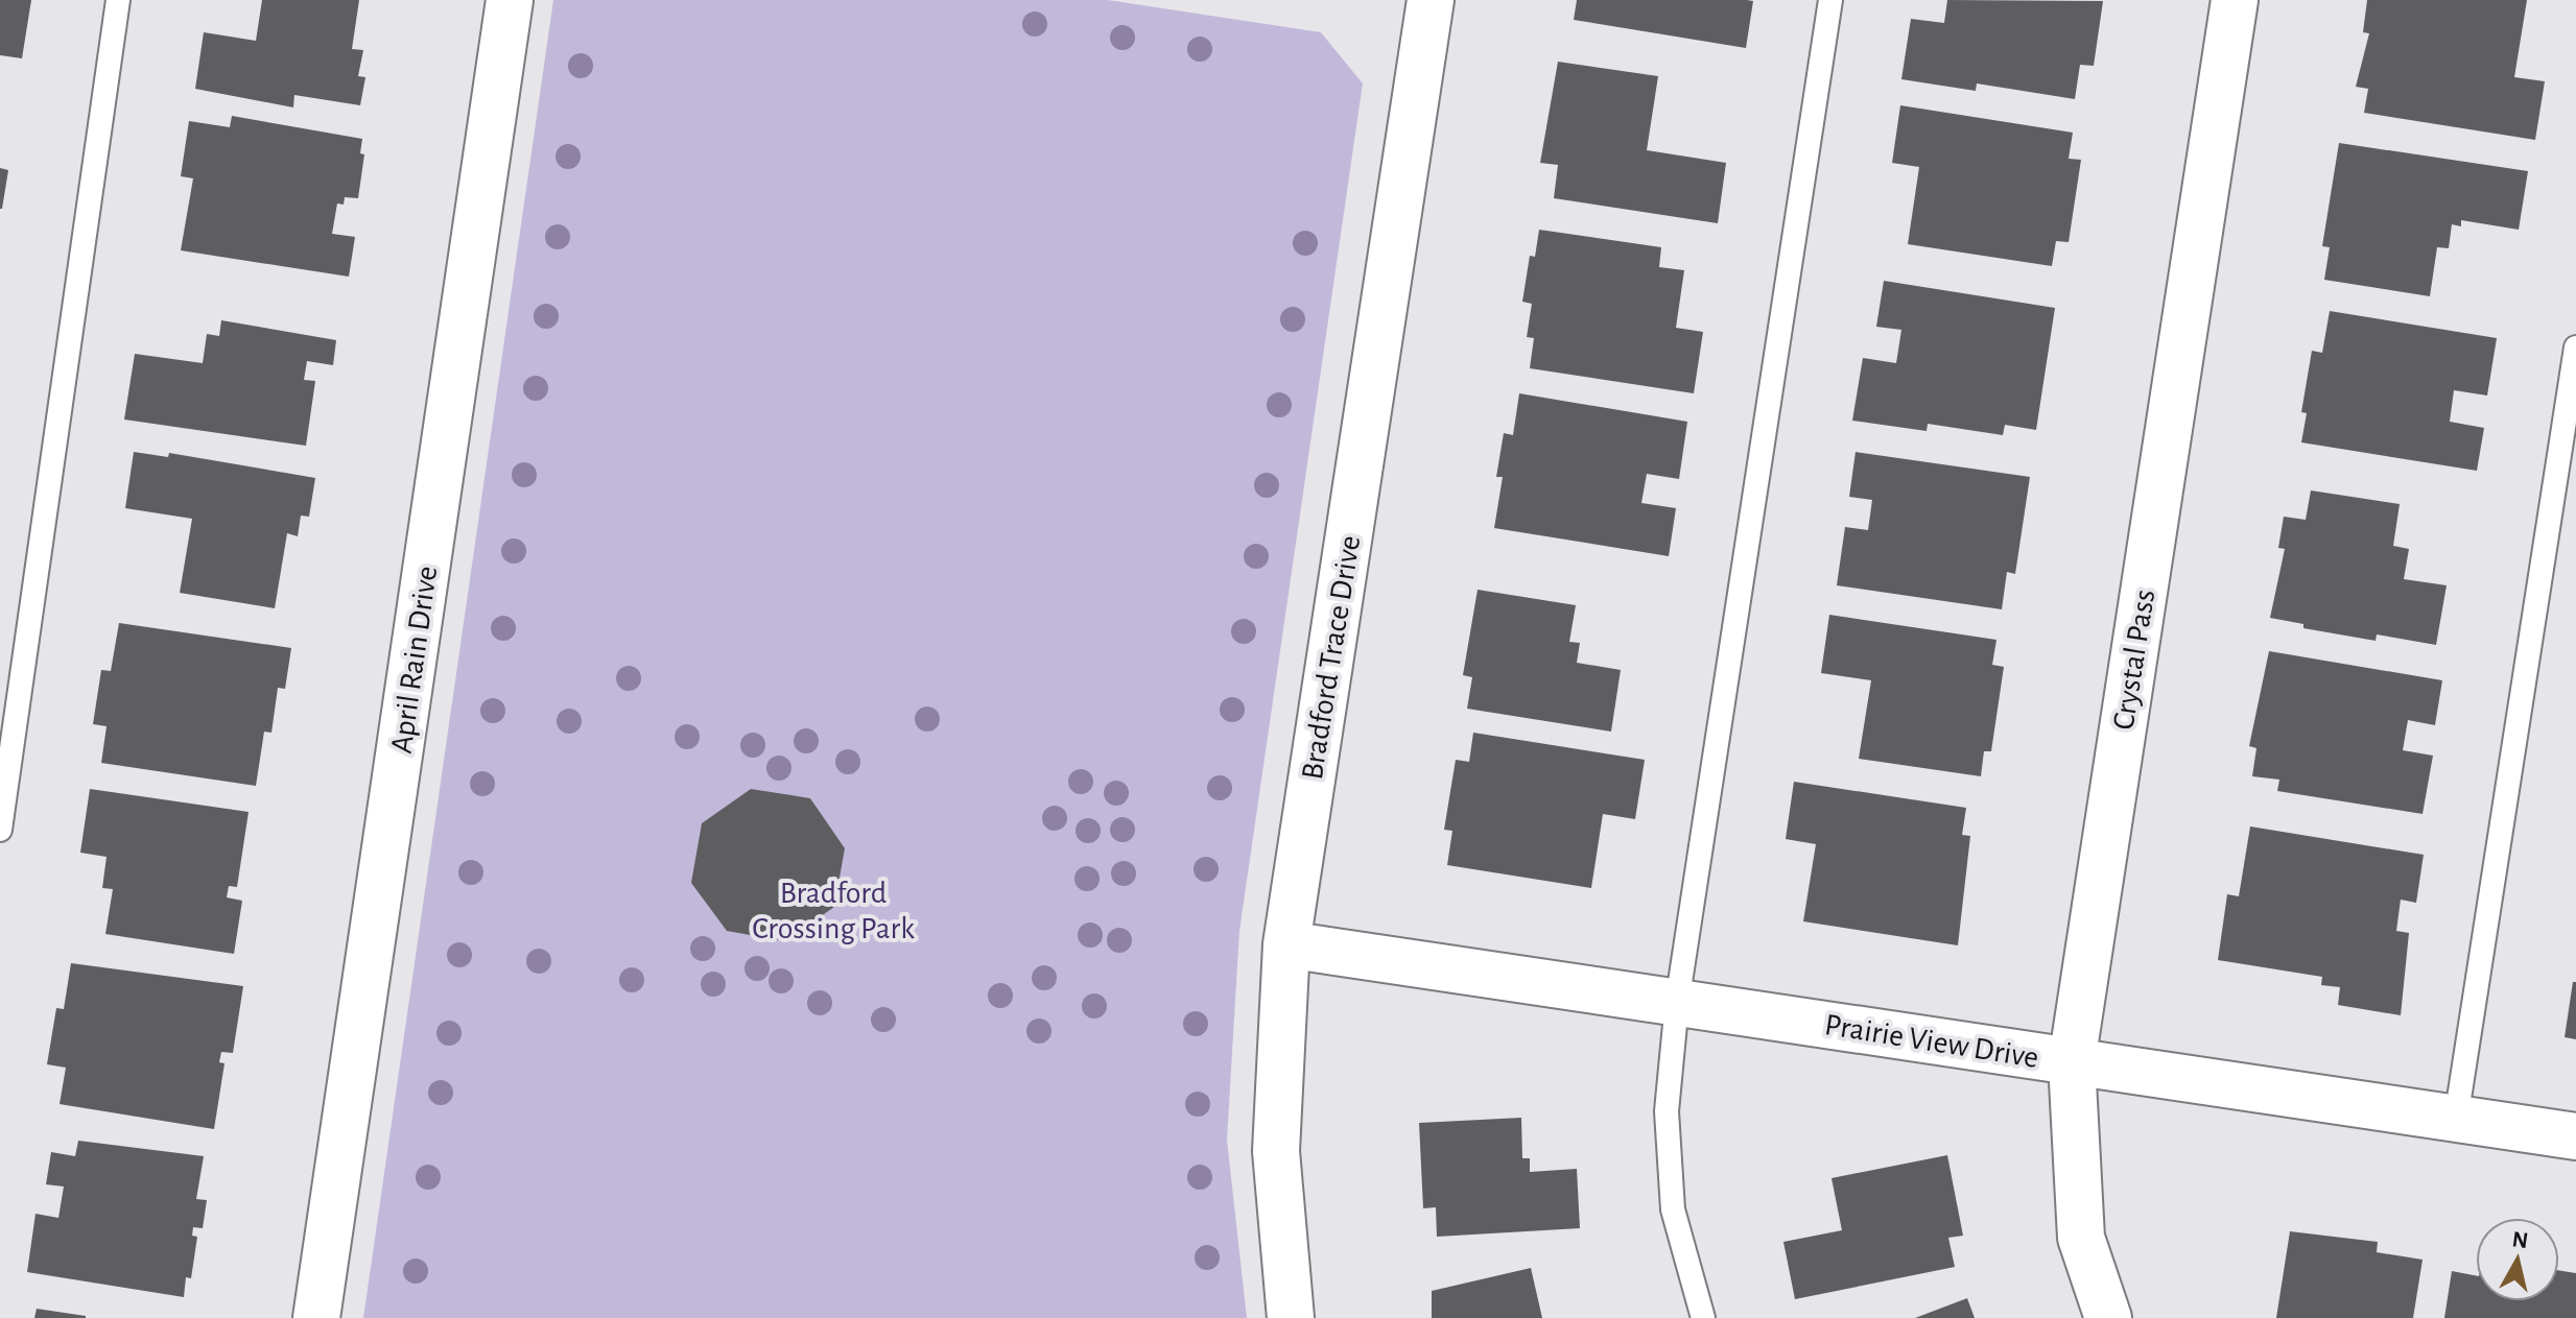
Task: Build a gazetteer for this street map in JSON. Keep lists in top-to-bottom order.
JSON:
{
  "streets": {
    "street": [
      "Bradford Trace Drive",
      "April Rain Drive",
      "Crystal Pass",
      "Prairie View Drive"
    ]
  },
  "crossings": [
    ["Bradford Trace Drive", "Prairie View Drive"],
    ["Crystal Pass", "Prairie View Drive"]
  ],
  "parks": ["Bradford Crossing Park"],
  "north": "top"
}
